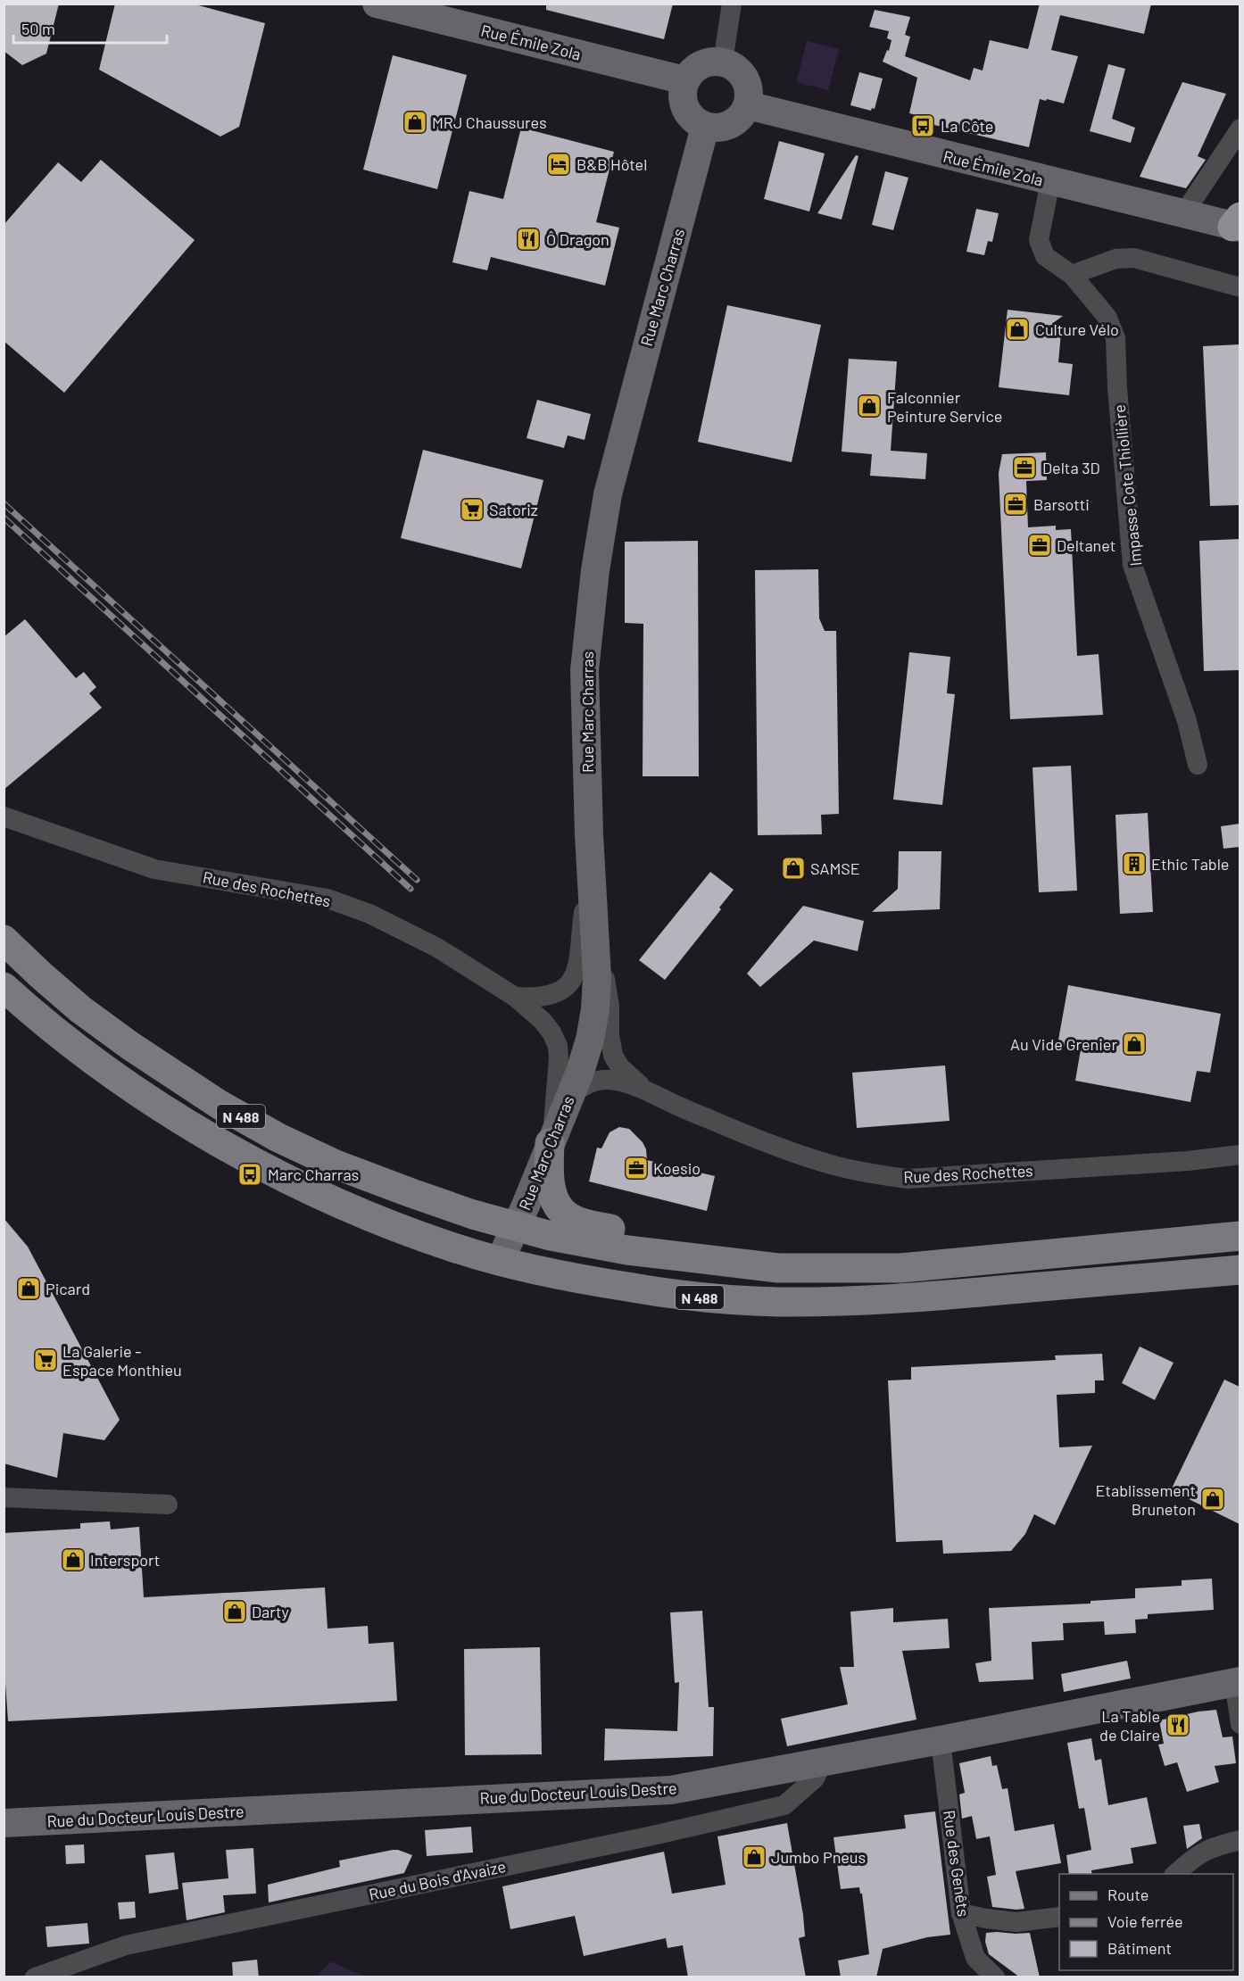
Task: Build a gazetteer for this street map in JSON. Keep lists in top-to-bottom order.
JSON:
{
  "streets": {
    "main road": [
      "Rue Émile Zola",
      "Rue Marc Charras",
      "N 488",
      "Rue du Docteur Louis Destre"
    ],
    "street": [
      "Impasse Cote Thiollière",
      "Rue des Rochettes",
      "Rue des Genêts",
      "Rue du Bois d'Avaize"
    ]
  },
  "crossings": [
    ["Rue Émile Zola", "Rue Marc Charras"],
    ["Rue Émile Zola", "Impasse Cote Thiollière"],
    ["Rue Marc Charras", "Rue des Rochettes"],
    ["Rue Marc Charras", "N 488"],
    ["Rue du Docteur Louis Destre", "Rue des Genêts"],
    ["Rue du Docteur Louis Destre", "Rue du Bois d'Avaize"]
  ],
  "places": {
    "shop": [
      "MRJ Chaussures",
      "Culture Vélo",
      "Falconnier Peinture Service",
      "SAMSE",
      "Au Vide Grenier",
      "Picard",
      "Etablissement Bruneton",
      "Intersport",
      "Darty",
      "Jumbo Pneus"
    ],
    "bus stop": ["La Côte", "Marc Charras"],
    "hotel": ["B&B Hôtel"],
    "restaurant": ["Ô Dragon", "La Table de Claire"],
    "office": [
      "Delta 3D",
      "Barsotti",
      "Deltanet",
      "Koesio"
    ],
    "supermarket": ["Satoriz", "La Galerie - Espace Monthieu"],
    "building": ["Ethic Table"]
  },
  "legend": ["Route", "Voie ferrée", "Bâtiment"],
  "scale_bar": "50 m"
}
